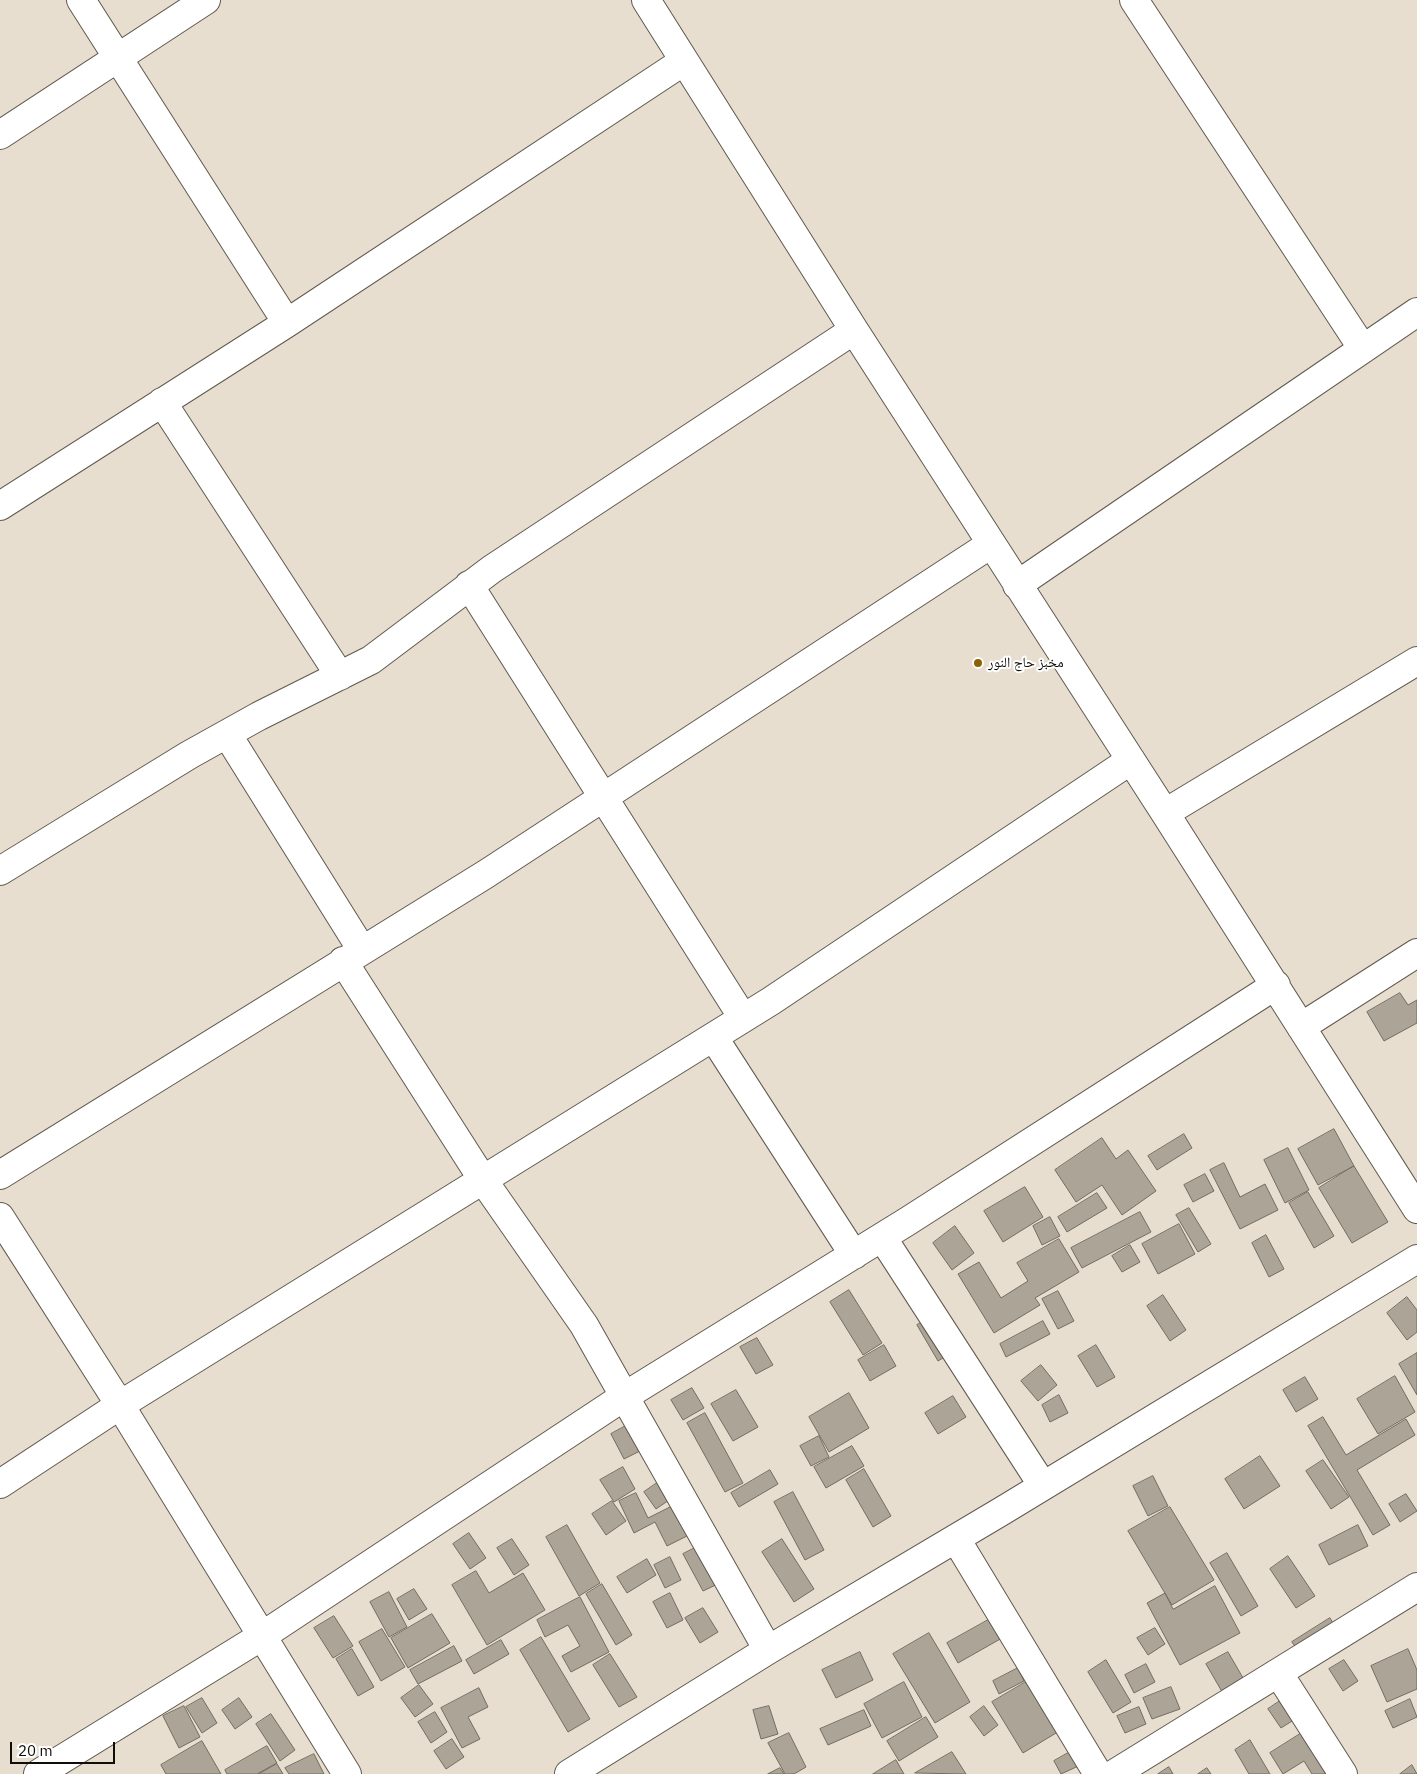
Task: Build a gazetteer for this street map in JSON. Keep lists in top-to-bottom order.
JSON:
{
  "places": ["مخبز حاج النور"],
  "scale_bar": "20 m"
}
